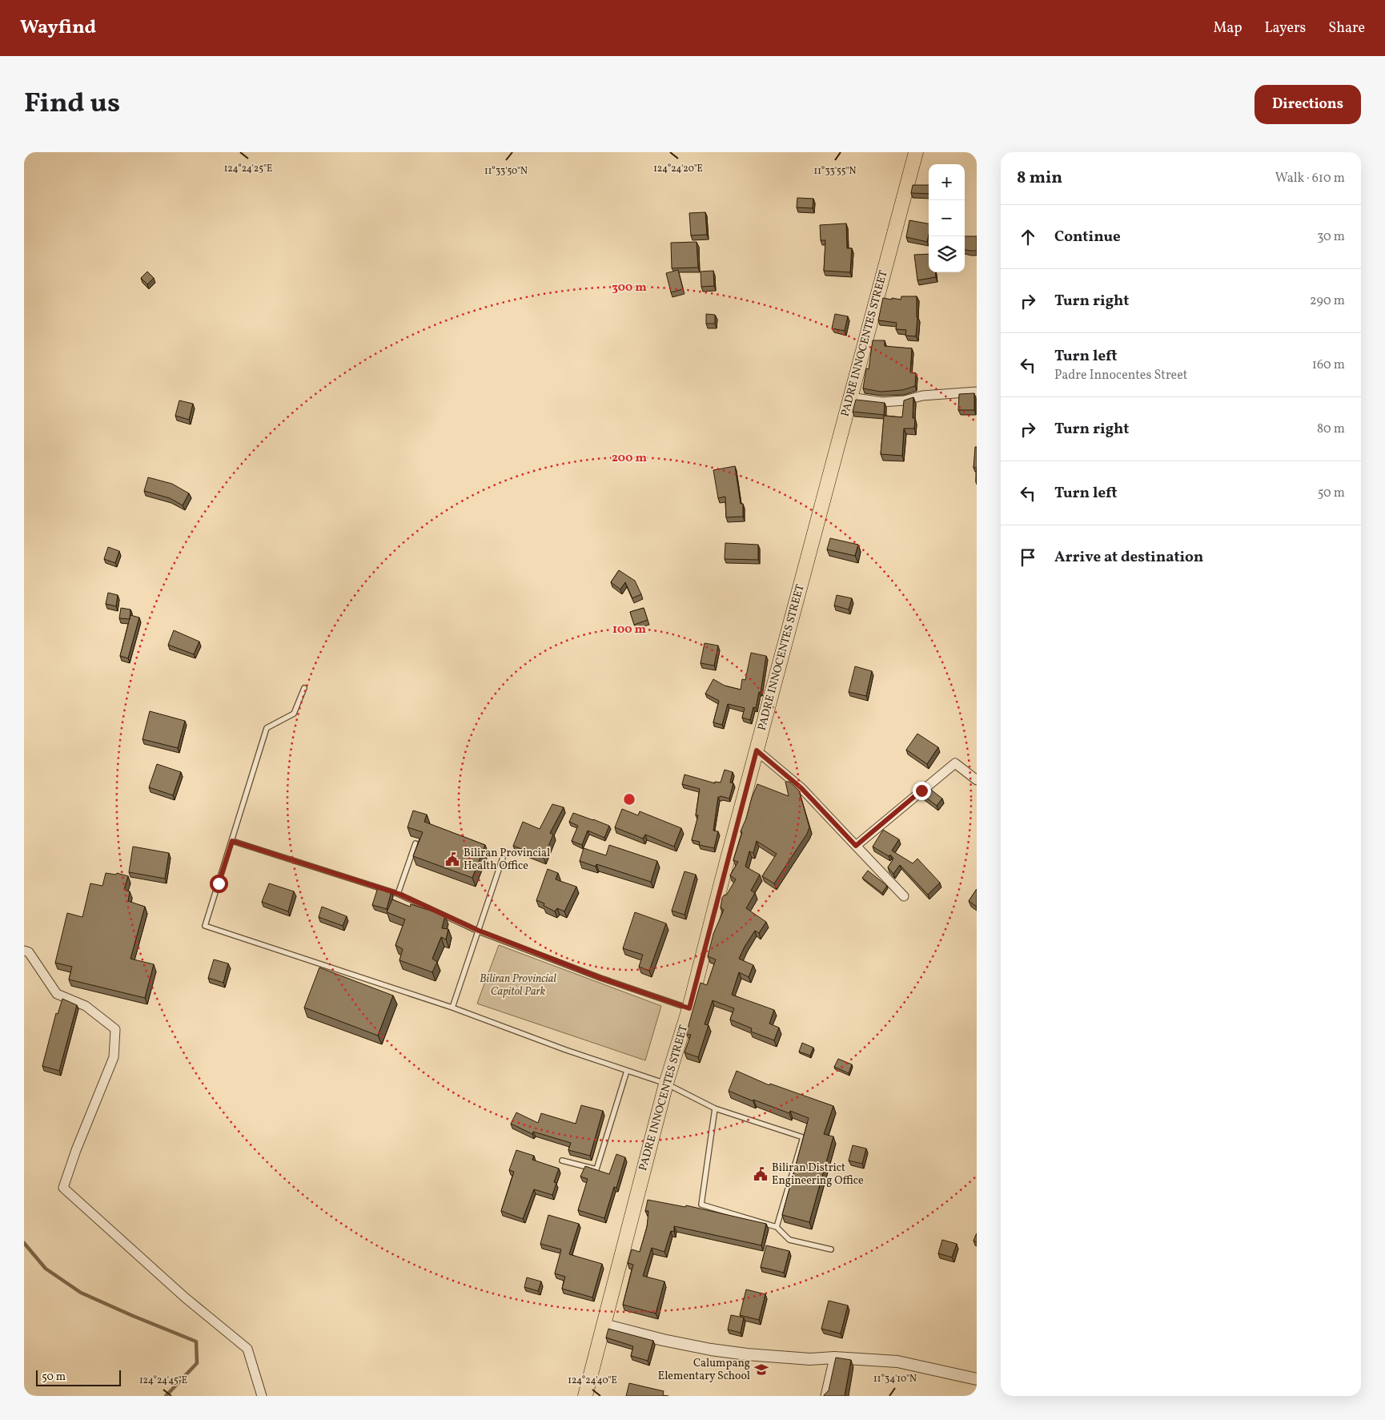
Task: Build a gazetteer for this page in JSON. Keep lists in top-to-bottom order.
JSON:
{
  "streets": {
    "main road": ["PADRE INNOCENTES STREET"]
  },
  "parks": ["Biliran Provincial Capitol Park"],
  "places": {
    "public building": ["Biliran Provincial Health Office", "Biliran District Engineering Office"],
    "school or university": ["Calumpang Elementary School"]
  },
  "scale_bar": "50 m",
  "page": {
    "header": "Wayfind",
    "nav": ["Map", "Layers", "Share"],
    "title": "Find us",
    "buttons": "Directions",
    "heading": ["8 min", "Walk · 610 m"],
    "map_buttons": ["+", "−"],
    "list": [
      ["Continue", "30 m"],
      ["Turn right", "290 m"],
      ["Turn left", "Padre Innocentes Street", "160 m"],
      ["Turn right", "80 m"],
      ["Turn left", "50 m"],
      "Arrive at destination"
    ],
    "scale": "50 m"
  },
  "coordinates": [
    "124°24'20\"E",
    "124°24'25\"E",
    "11°33'50\"N",
    "11°33'55\"N",
    "11°34'10\"N",
    "124°24'45\"E",
    "124°24'40\"E"
  ],
  "rings": ["300 m", "200 m", "100 m"]
}
